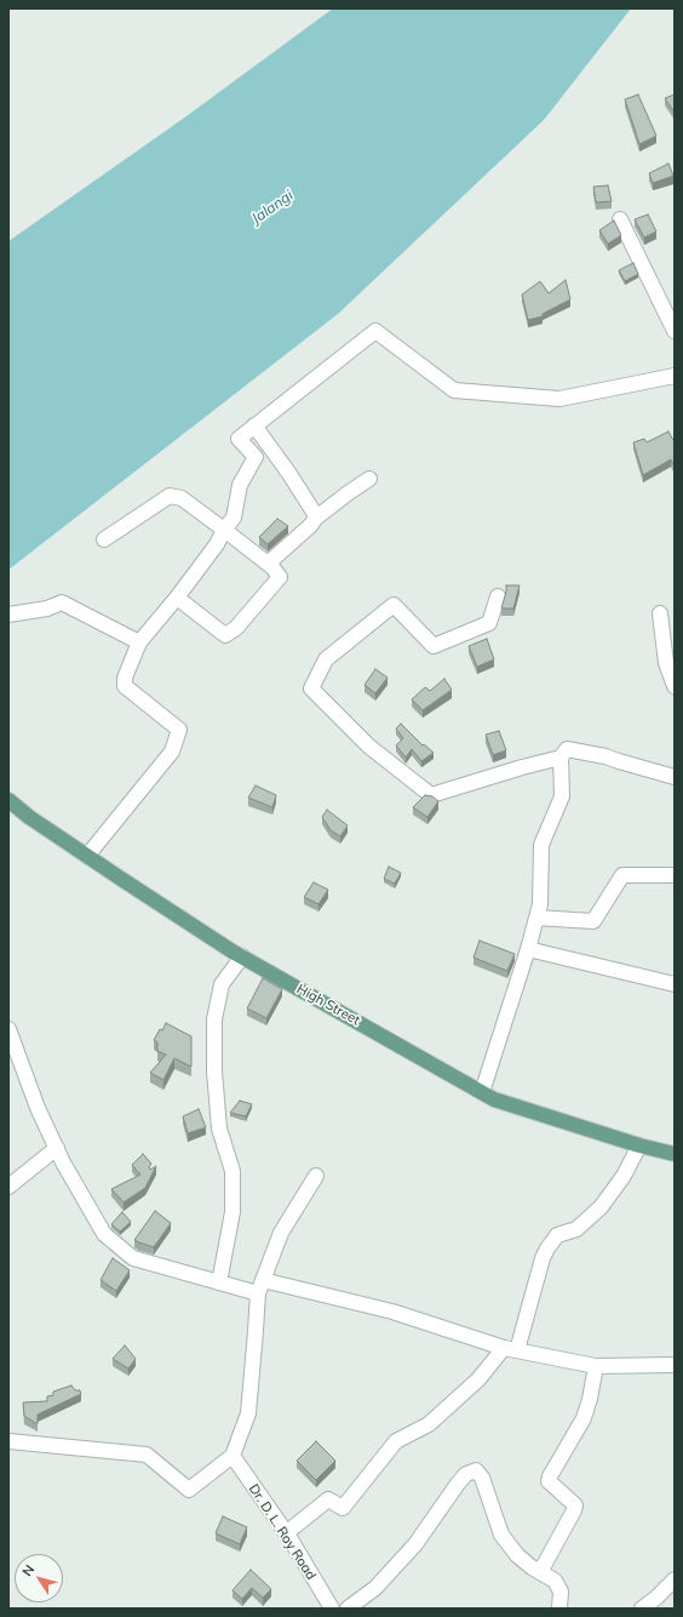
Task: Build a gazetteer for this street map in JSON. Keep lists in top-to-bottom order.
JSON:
{
  "streets": {
    "main road": ["High Street"],
    "street": ["Dr. D. L. Roy Road"]
  },
  "water": ["Jalangi"],
  "north": "top left"
}
